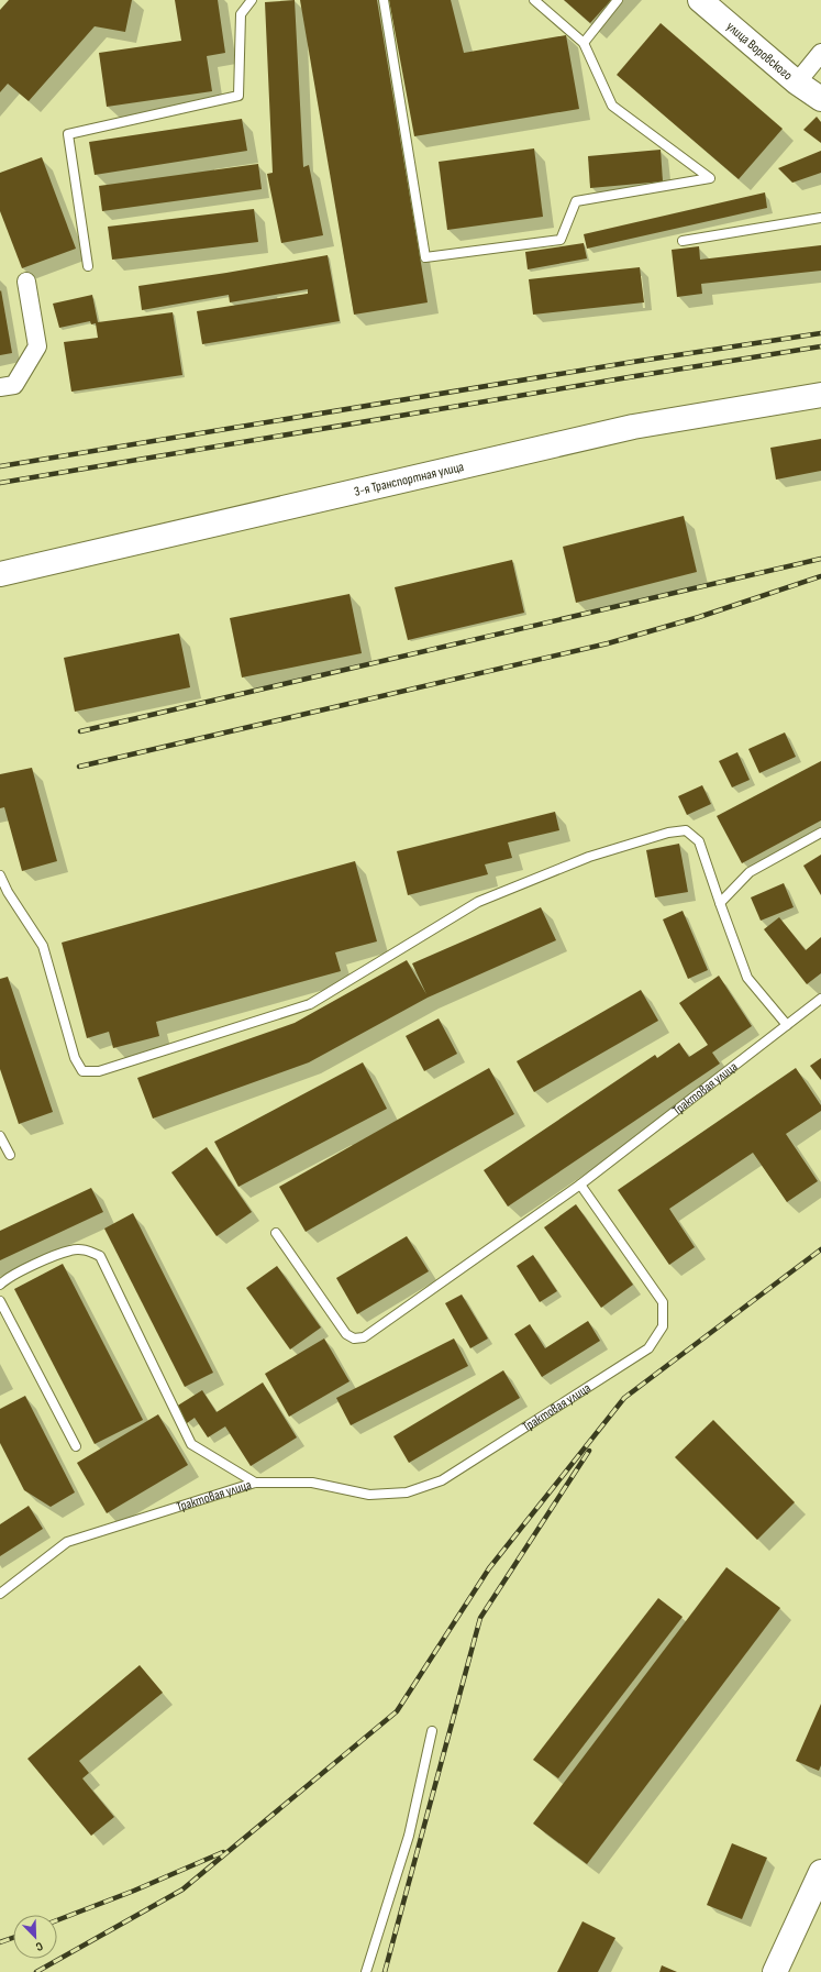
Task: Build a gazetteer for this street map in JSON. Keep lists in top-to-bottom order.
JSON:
{
  "streets": {
    "street": ["улица Воровского", "3-я Транспортная улица"],
    "lane": ["Трактовая улица"]
  },
  "north": "bottom right"
}
